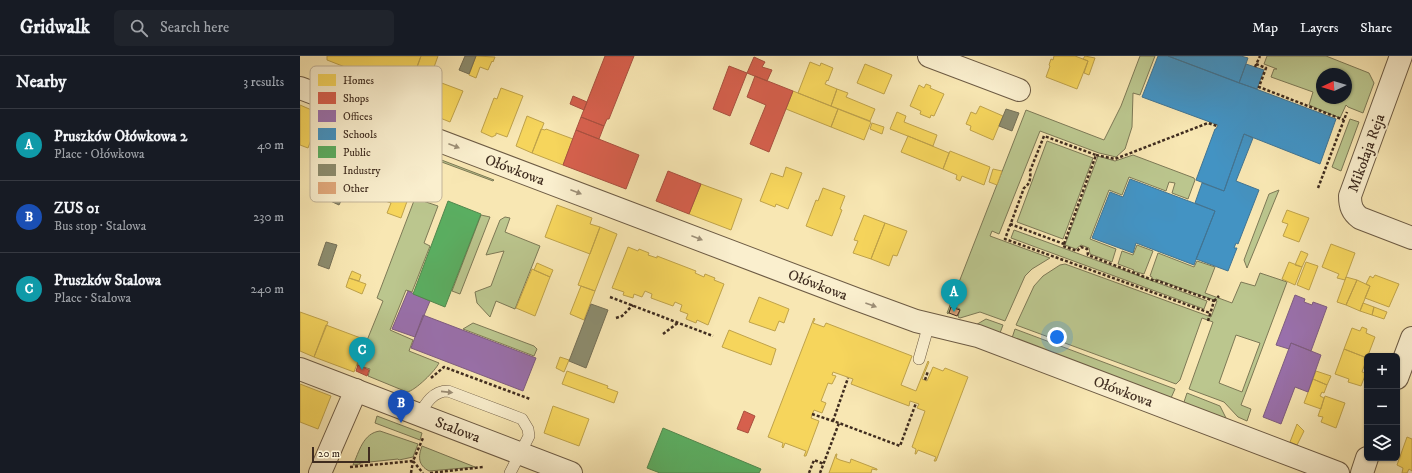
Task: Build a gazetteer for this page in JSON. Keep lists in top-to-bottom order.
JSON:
{
  "streets": {
    "street": ["Mikołaja Reja", "Ołówkowa", "Stalowa"]
  },
  "one_way": ["Ołówkowa"],
  "legend": [
    "Homes",
    "Shops",
    "Offices",
    "Schools",
    "Public",
    "Industry",
    "Other"
  ],
  "scale_bar": "20 m",
  "north": "left",
  "page": {
    "header": "Gridwalk",
    "search": "Search here",
    "nav": ["Map", "Layers", "Share"],
    "heading": ["Nearby", "3 results"],
    "list": [
      {
        "mark": "A",
        "name": "Pruszków Ołówkowa 2",
        "note": "Place · Ołówkowa",
        "value": "40 m"
      },
      {
        "mark": "B",
        "name": "ZUS 01",
        "note": "Bus stop · Stalowa",
        "value": "230 m"
      },
      {
        "mark": "C",
        "name": "Pruszków Stalowa",
        "note": "Place · Stalowa",
        "value": "240 m"
      }
    ],
    "pins": ["A", "C", "B"],
    "map_buttons": ["+", "−"],
    "scale": "20 m"
  }
}
